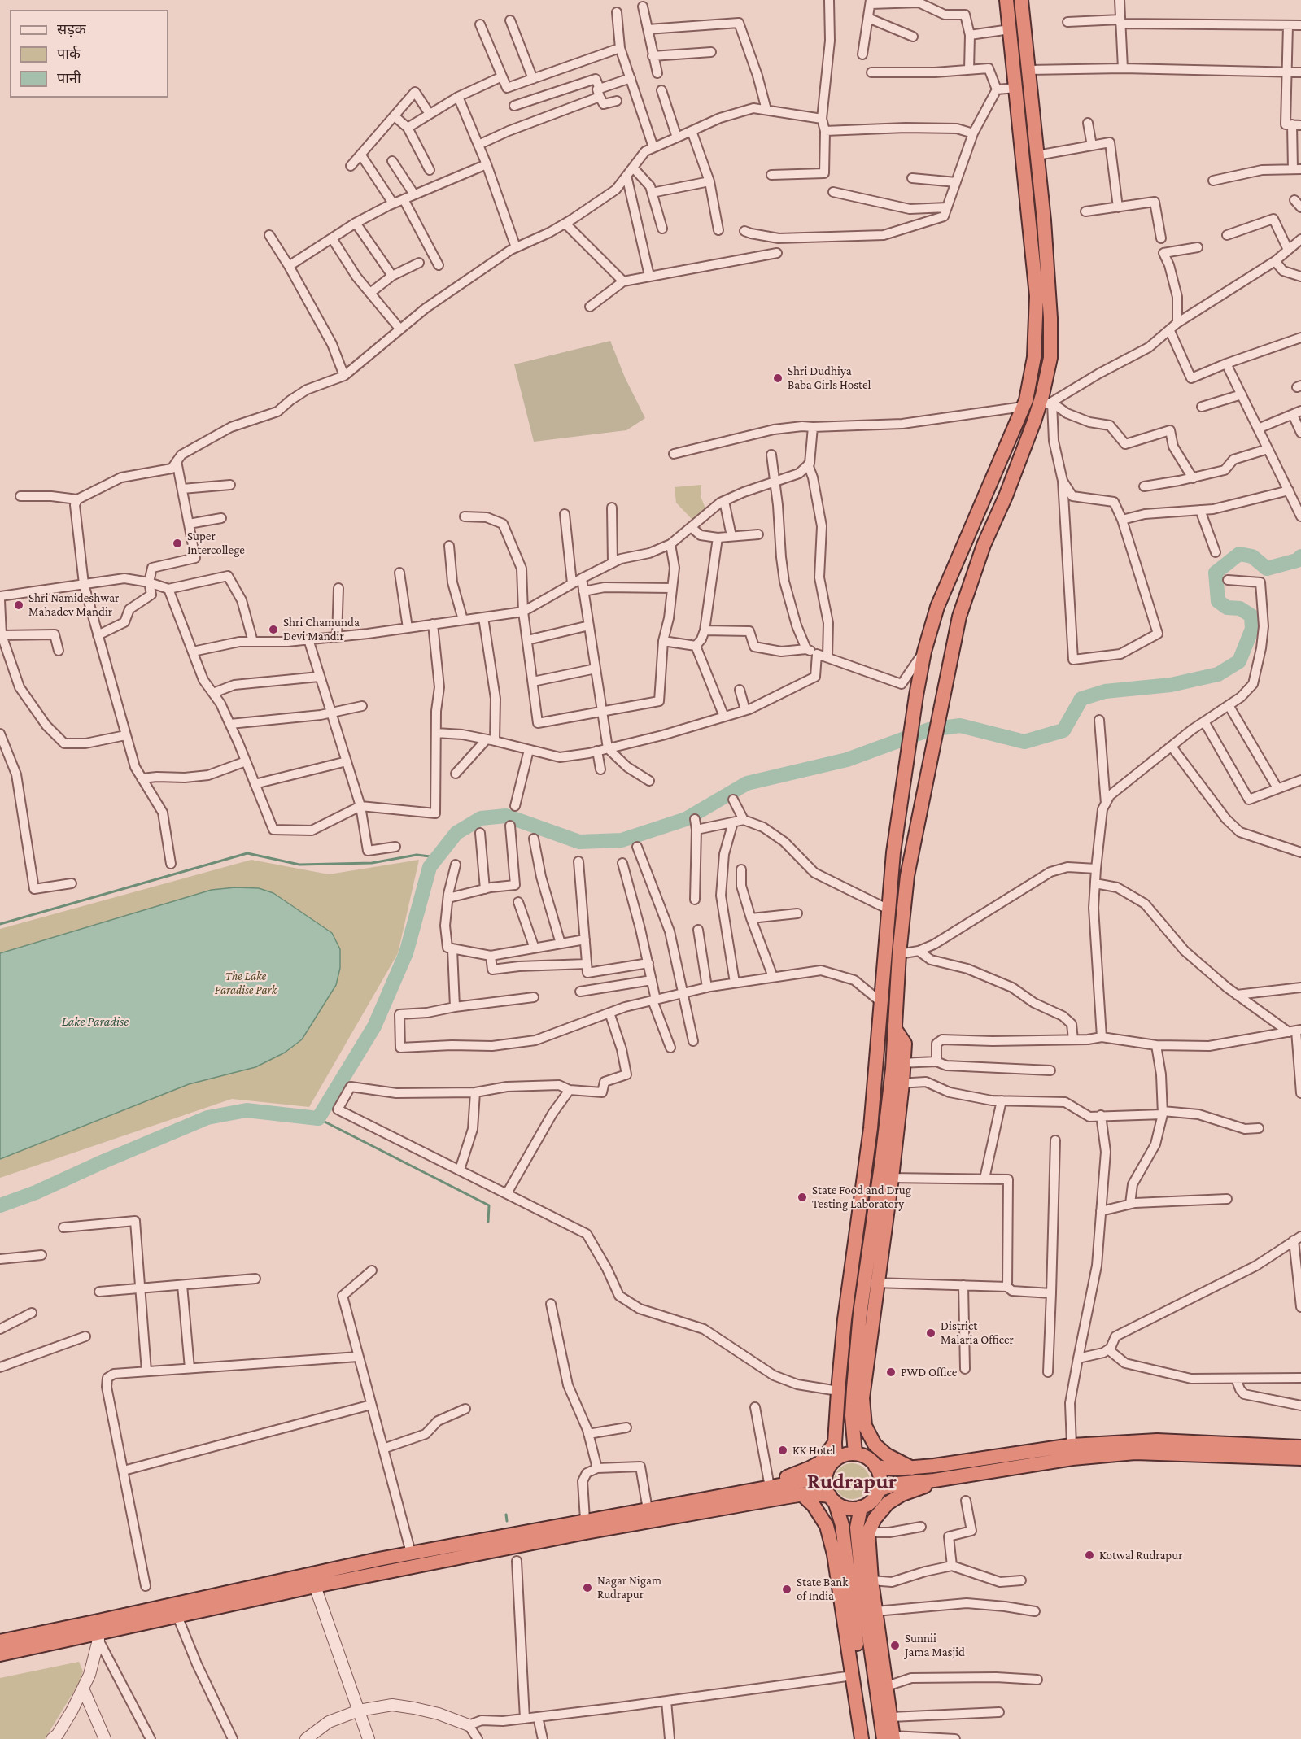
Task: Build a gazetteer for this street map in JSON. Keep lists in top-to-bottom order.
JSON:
{
  "districts": ["Rudrapur"],
  "water": ["Lake Paradise"],
  "parks": ["The Lake Paradise Park"],
  "places": [
    "Shri Dudhiya Baba Girls Hostel",
    "Super Intercollege",
    "Shri Namideshwar Mahadev Mandir",
    "Shri Chamunda Devi Mandir",
    "State Food and Drug Testing Laboratory",
    "District Malaria Officer",
    "PWD Office",
    "KK Hotel",
    "Kotwal Rudrapur",
    "Nagar Nigam Rudrapur",
    "State Bank of India",
    "Sunnii Jama Masjid"
  ],
  "legend": ["सड़क", "पार्क", "पानी"]
}
